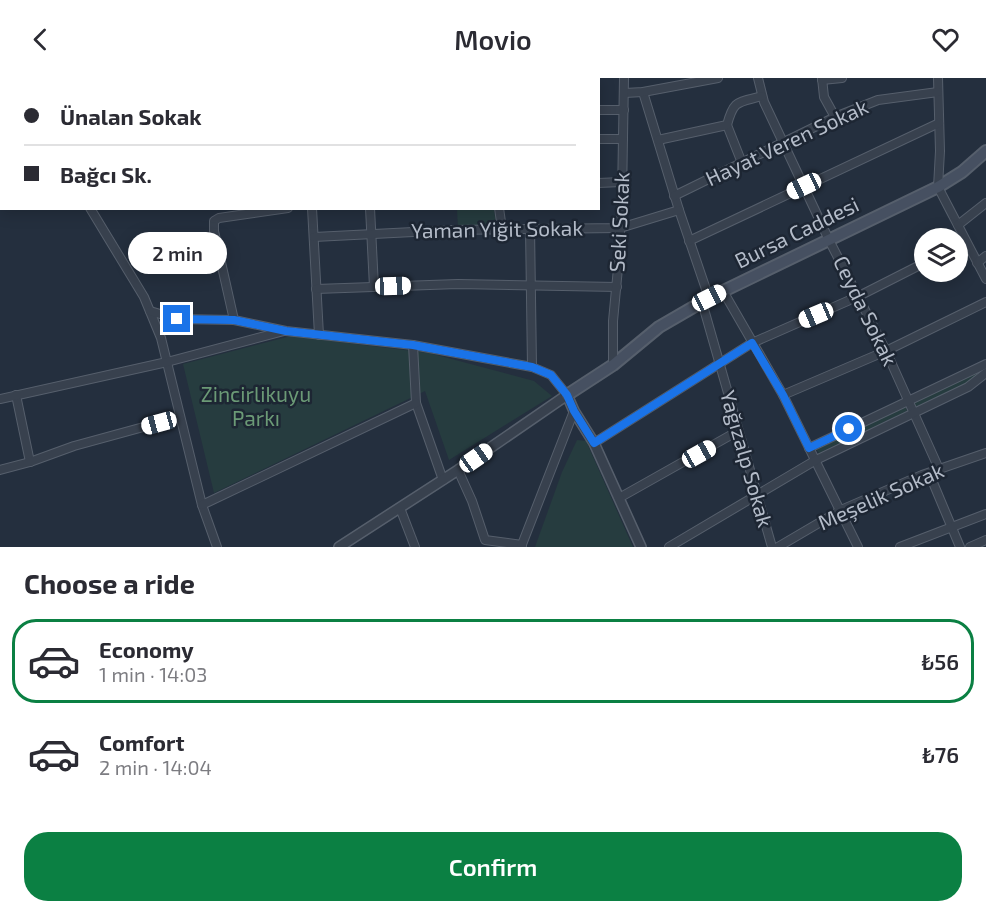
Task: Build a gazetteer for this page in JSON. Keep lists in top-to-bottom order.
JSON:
{
  "streets": {
    "main road": ["Bursa Caddesi"],
    "street": [
      "Hayat Veren Sokak",
      "Seki Sokak",
      "Yaman Yiğit Sokak",
      "Ceyda Sokak",
      "Yağızalp Sokak",
      "Meşelik Sokak"
    ]
  },
  "crossings": [
    ["Hayat Veren Sokak", "Ceyda Sokak"],
    ["Hayat Veren Sokak", "Yağızalp Sokak"],
    ["Seki Sokak", "Yaman Yiğit Sokak"],
    ["Seki Sokak", "Bursa Caddesi"],
    ["Yaman Yiğit Sokak", "Yağızalp Sokak"],
    ["Bursa Caddesi", "Ceyda Sokak"],
    ["Bursa Caddesi", "Yağızalp Sokak"],
    ["Ceyda Sokak", "Meşelik Sokak"]
  ],
  "parks": ["Zincirlikuyu Parkı"],
  "page": {
    "header": "Movio",
    "banner": ["Ünalan Sokak", "Bağcı Sk."],
    "bubble": "2 min",
    "heading": "Choose a ride",
    "list": [
      {
        "name": "Economy",
        "note": "1 min · 14:03",
        "value": "₺56"
      },
      {
        "name": "Comfort",
        "note": "2 min · 14:04",
        "value": "₺76"
      }
    ],
    "buttons": "Confirm"
  }
}
